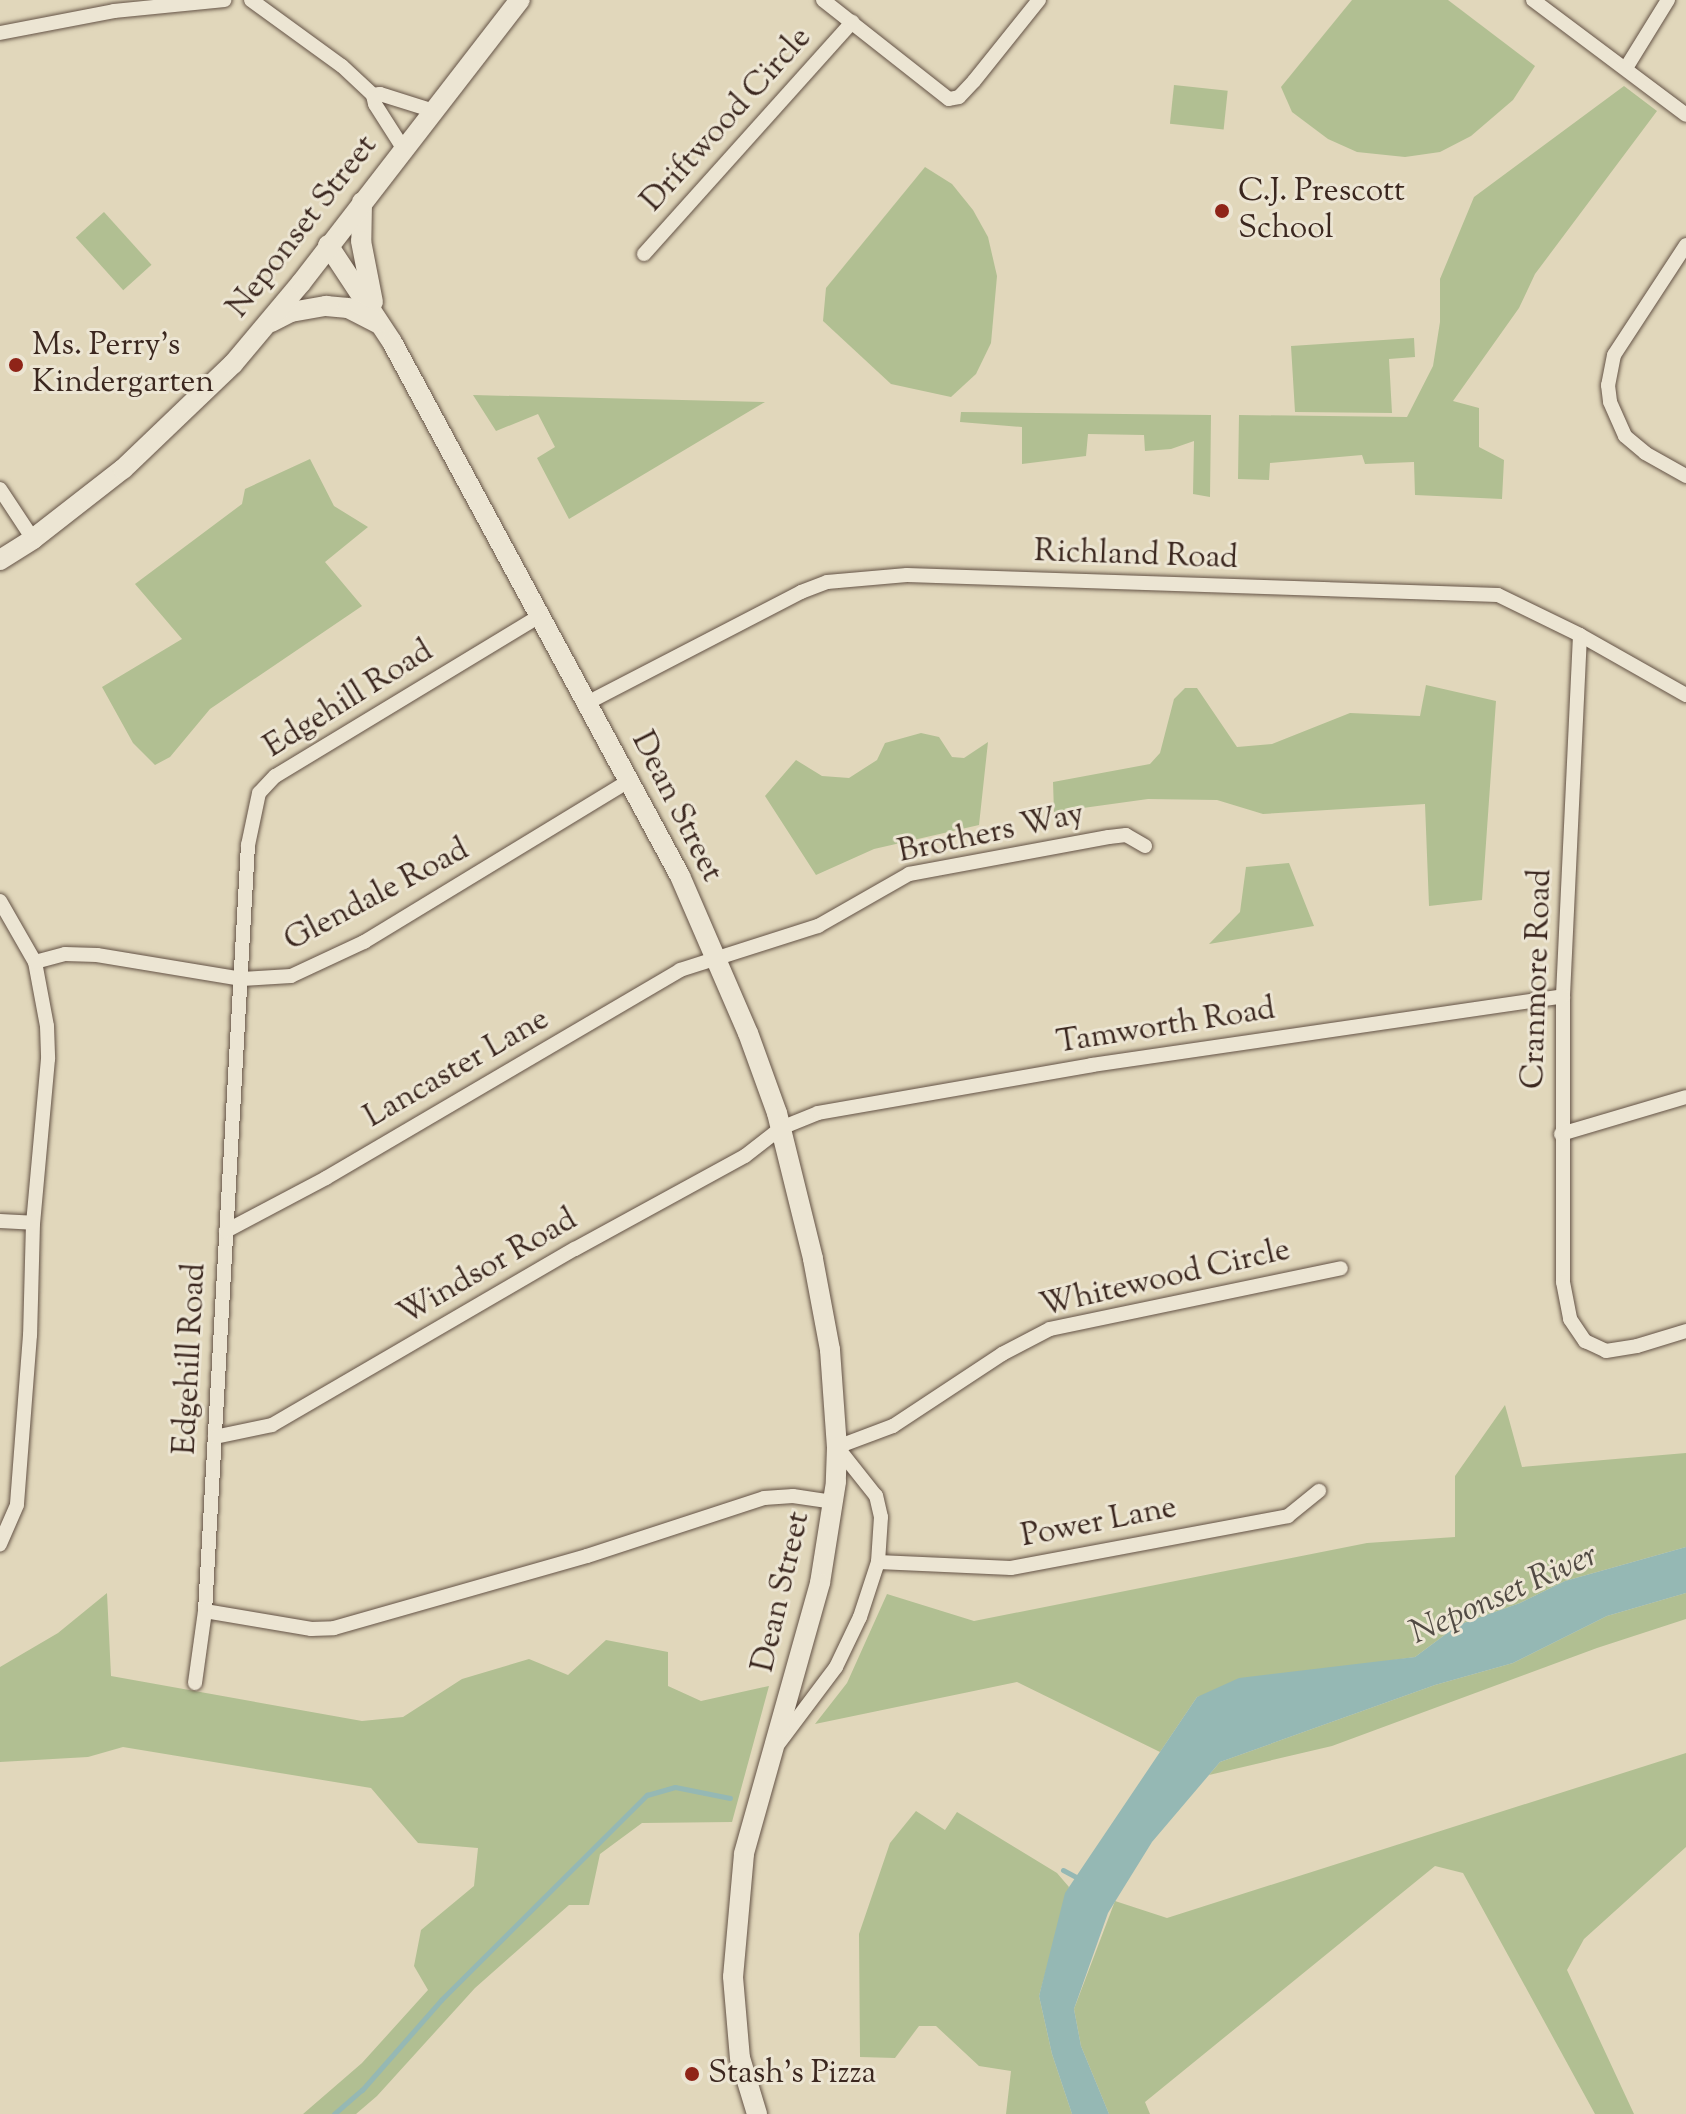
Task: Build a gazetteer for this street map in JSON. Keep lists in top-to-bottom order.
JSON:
{
  "streets": {
    "main road": ["Neponset Street", "Dean Street"],
    "street": [
      "Driftwood Circle",
      "Richland Road",
      "Edgehill Road",
      "Brothers Way",
      "Glendale Road",
      "Cranmore Road",
      "Tamworth Road",
      "Lancaster Lane",
      "Windsor Road",
      "Whitewood Circle",
      "Power Lane"
    ]
  },
  "crossings": [
    ["Neponset Street", "Dean Street"],
    ["Richland Road", "Dean Street"],
    ["Richland Road", "Cranmore Road"],
    ["Edgehill Road", "Dean Street"],
    ["Edgehill Road", "Glendale Road"],
    ["Edgehill Road", "Lancaster Lane"],
    ["Edgehill Road", "Windsor Road"],
    ["Dean Street", "Brothers Way"],
    ["Dean Street", "Glendale Road"],
    ["Dean Street", "Tamworth Road"],
    ["Dean Street", "Lancaster Lane"],
    ["Dean Street", "Windsor Road"],
    ["Dean Street", "Whitewood Circle"],
    ["Dean Street", "Power Lane"],
    ["Brothers Way", "Lancaster Lane"],
    ["Cranmore Road", "Tamworth Road"],
    ["Tamworth Road", "Windsor Road"]
  ],
  "water": ["Neponset River"],
  "places": ["C.J. Prescott School", "Ms. Perry's Kindergarten", "Stash's Pizza"]
}
